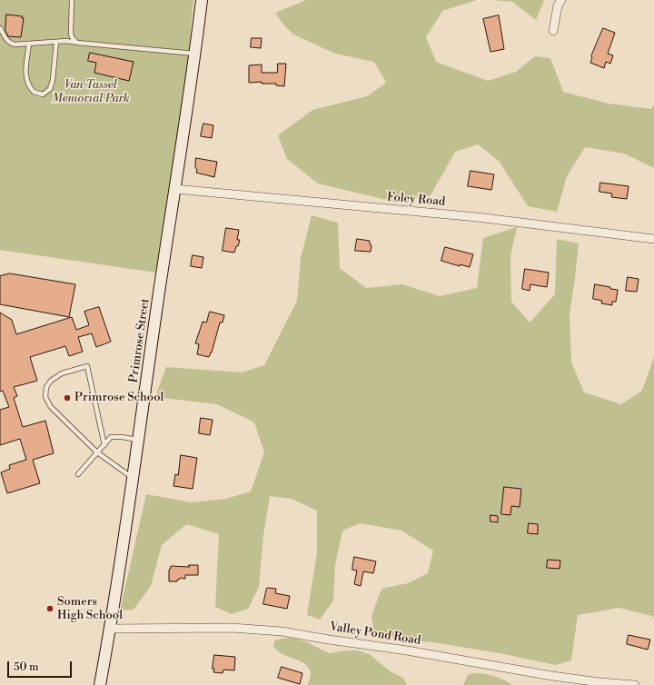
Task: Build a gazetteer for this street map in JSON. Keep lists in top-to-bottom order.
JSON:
{
  "streets": {
    "main road": ["Primrose Street"],
    "street": ["Foley Road", "Valley Pond Road"]
  },
  "crossings": [
    ["Foley Road", "Primrose Street"],
    ["Primrose Street", "Valley Pond Road"]
  ],
  "parks": ["Van Tassel Memorial Park"],
  "places": ["Primrose School", "Somers High School"],
  "scale_bar": "50 m"
}
